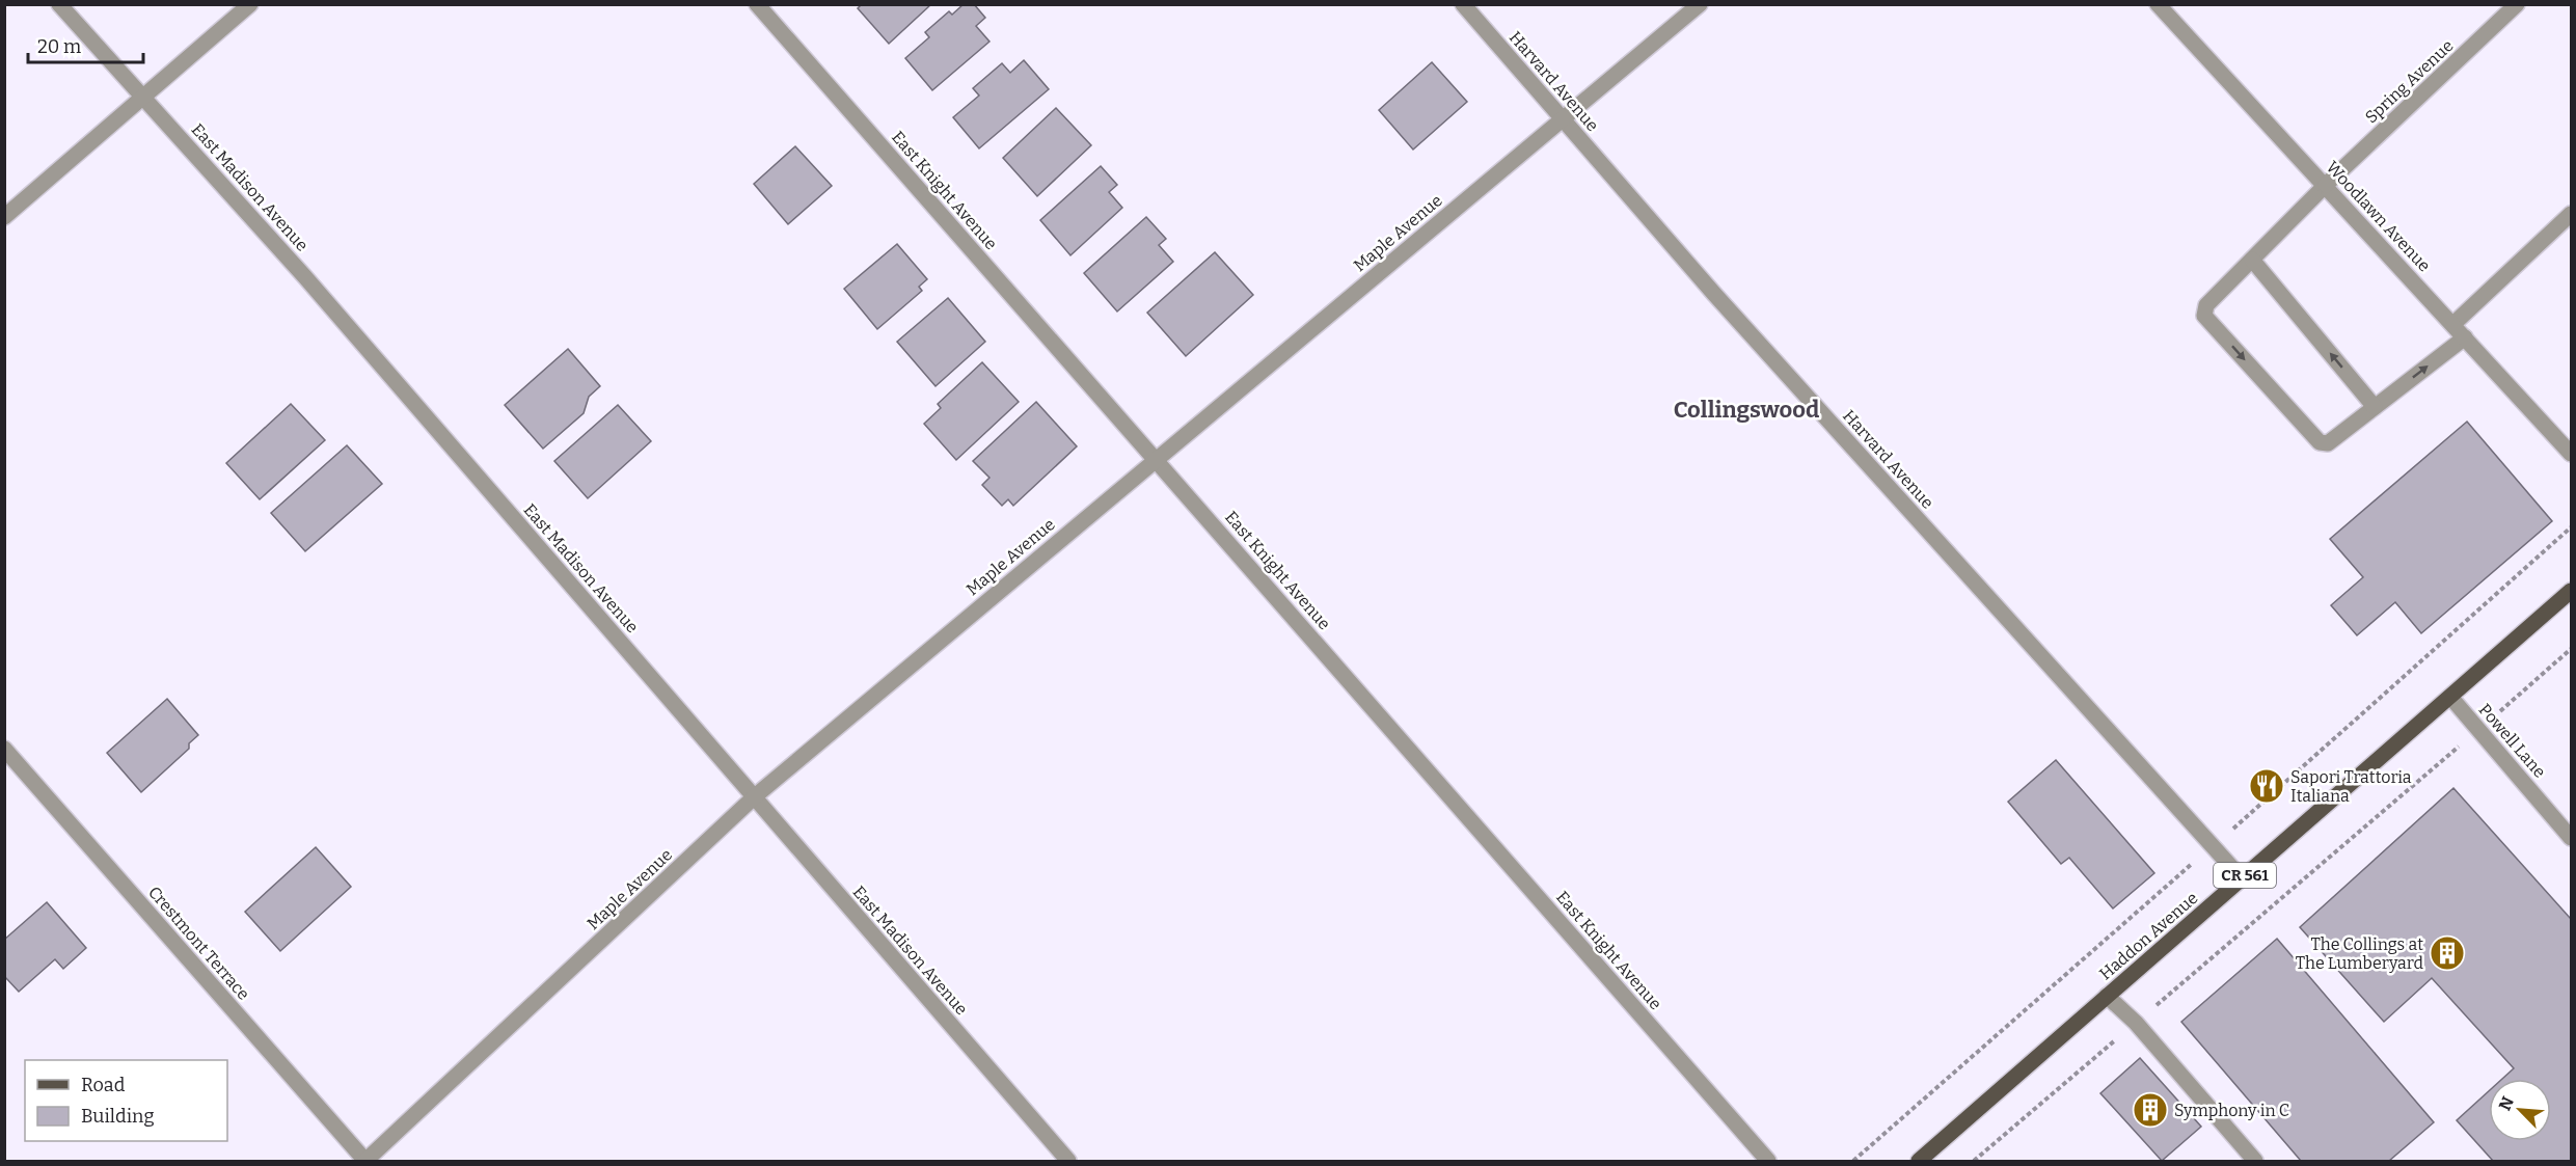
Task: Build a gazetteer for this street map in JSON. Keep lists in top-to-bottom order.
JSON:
{
  "streets": {
    "main road": ["CR 561", "Haddon Avenue"],
    "street": [
      "Harvard Avenue",
      "Spring Avenue",
      "East Madison Avenue",
      "East Knight Avenue",
      "Woodlawn Avenue",
      "Maple Avenue",
      "Powell Lane",
      "Crestmont Terrace"
    ]
  },
  "crossings": [
    ["Harvard Avenue", "Maple Avenue"],
    ["Harvard Avenue", "Haddon Avenue"],
    ["Spring Avenue", "Woodlawn Avenue"],
    ["East Madison Avenue", "Maple Avenue"],
    ["East Knight Avenue", "Maple Avenue"],
    ["Maple Avenue", "Crestmont Terrace"],
    ["Powell Lane", "Haddon Avenue"]
  ],
  "districts": ["Collingswood"],
  "places": {
    "restaurant": ["Sapori Trattoria Italiana"],
    "building": ["The Collings at The Lumberyard", "Symphony in C"]
  },
  "legend": ["Road", "Building"],
  "scale_bar": "20 m",
  "north": "top left"
}
